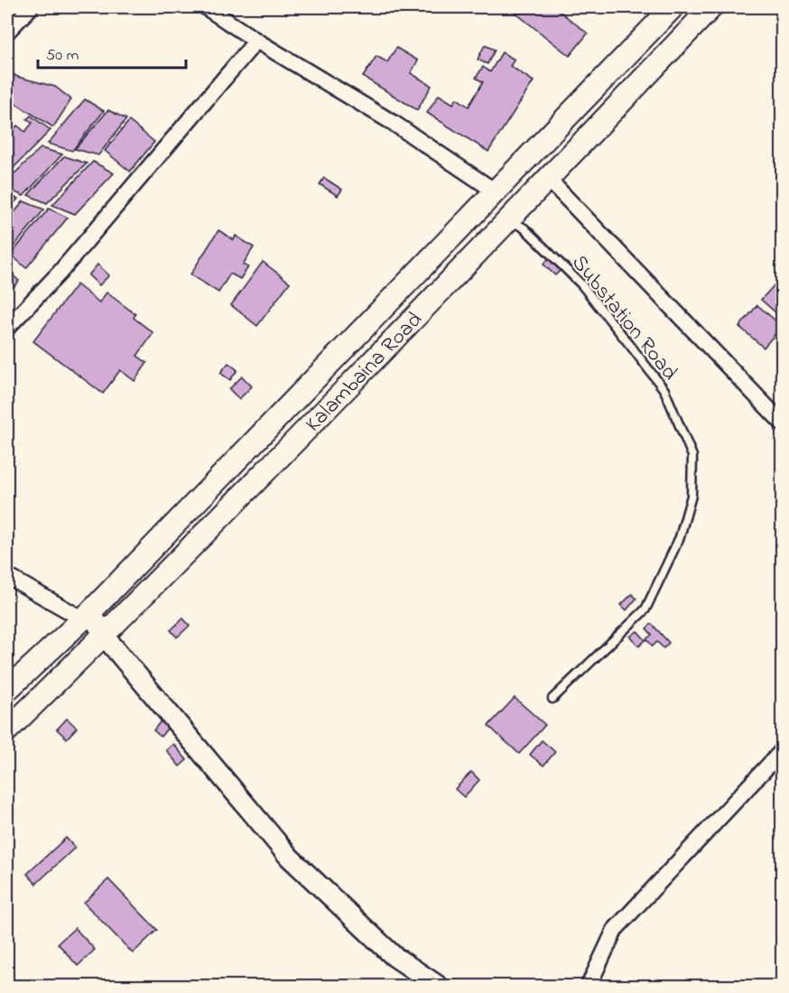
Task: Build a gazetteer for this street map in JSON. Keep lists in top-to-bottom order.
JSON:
{
  "streets": {
    "main road": ["Kalambaina Road"],
    "lane": ["Substation Road"]
  },
  "crossings": [
    ["Substation Road", "Kalambaina Road"]
  ],
  "scale_bar": "50 m"
}
